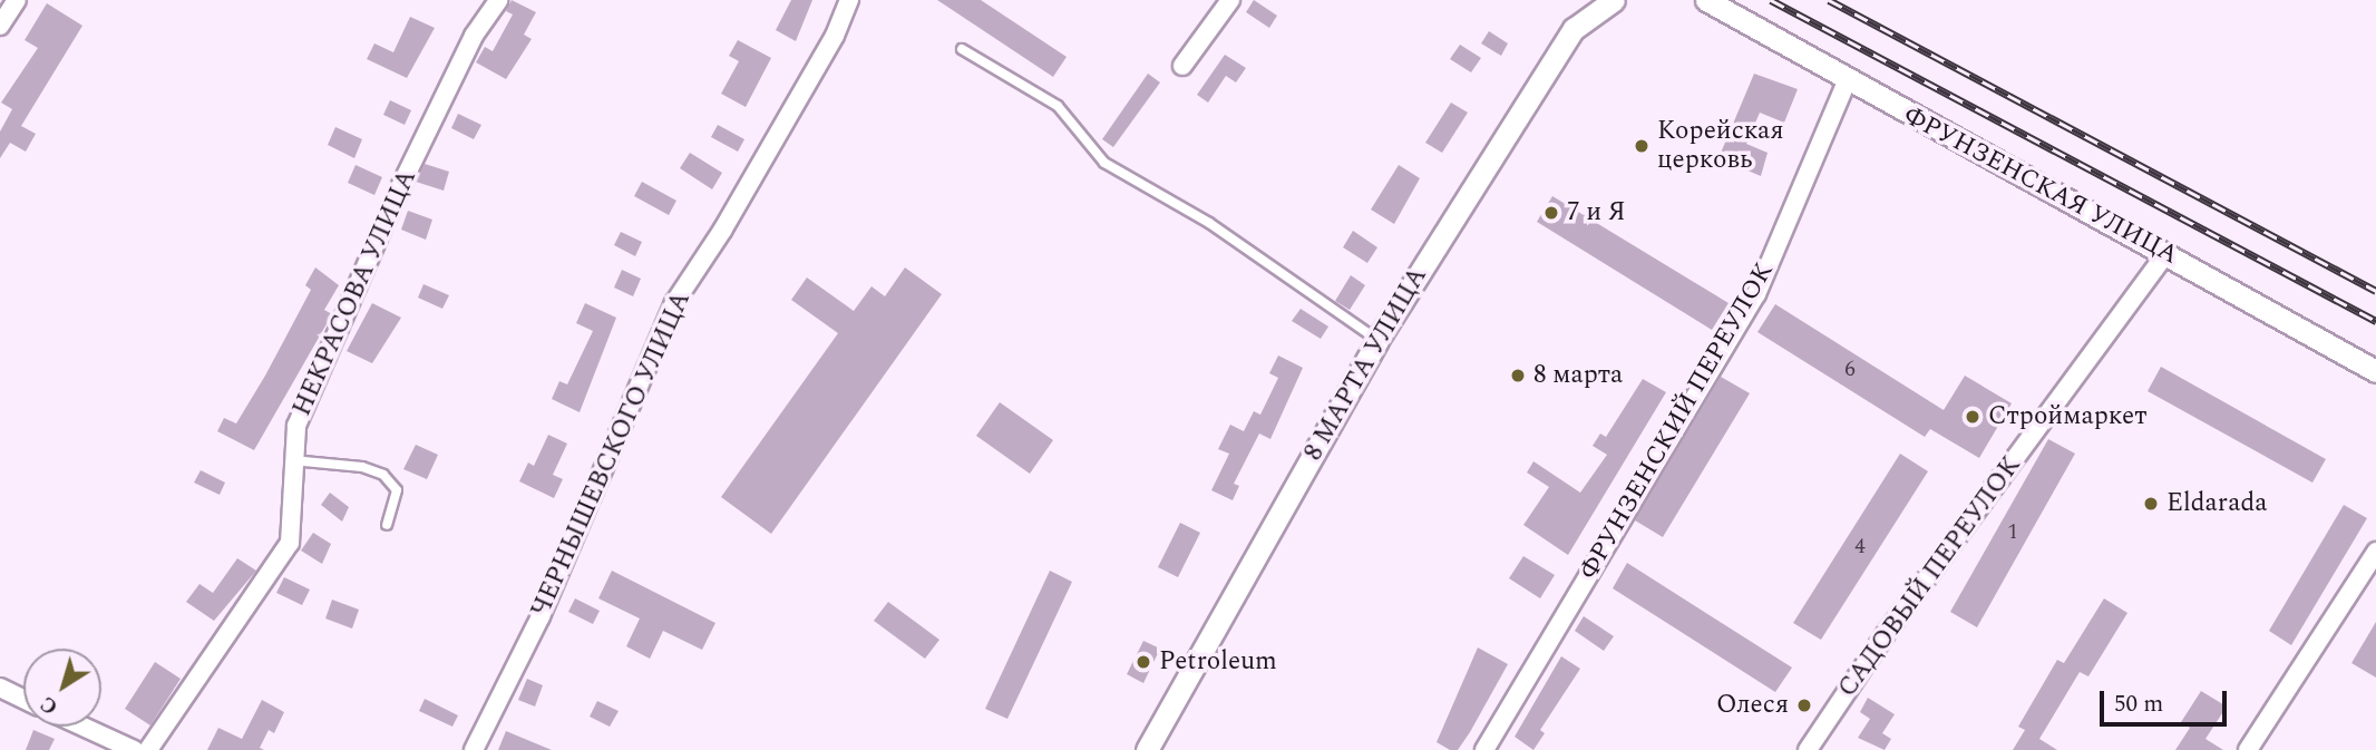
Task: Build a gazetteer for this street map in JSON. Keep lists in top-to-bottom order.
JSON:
{
  "streets": {
    "street": [
      "ФРУНЗЕНСКАЯ УЛИЦА",
      "НЕКРАСОВА УЛИЦА",
      "8 МАРТА УЛИЦА",
      "ФРУНЗЕНСКИЙ ПЕРЕУЛОК",
      "ЧЕРНЫШЕВСКОГО УЛИЦА",
      "САДОВЫЙ ПЕРЕУЛОК"
    ]
  },
  "crossings": [
    ["ФРУНЗЕНСКАЯ УЛИЦА", "ФРУНЗЕНСКИЙ ПЕРЕУЛОК"],
    ["ФРУНЗЕНСКАЯ УЛИЦА", "САДОВЫЙ ПЕРЕУЛОК"]
  ],
  "places": [
    "Корейская церковь",
    "7 и Я",
    "8 марта",
    "Строймаркет",
    "Eldarada",
    "Petroleum",
    "Олеся"
  ],
  "house_numbers": ["6", "1", "4"],
  "scale_bar": "50 m",
  "north": "bottom left"
}
